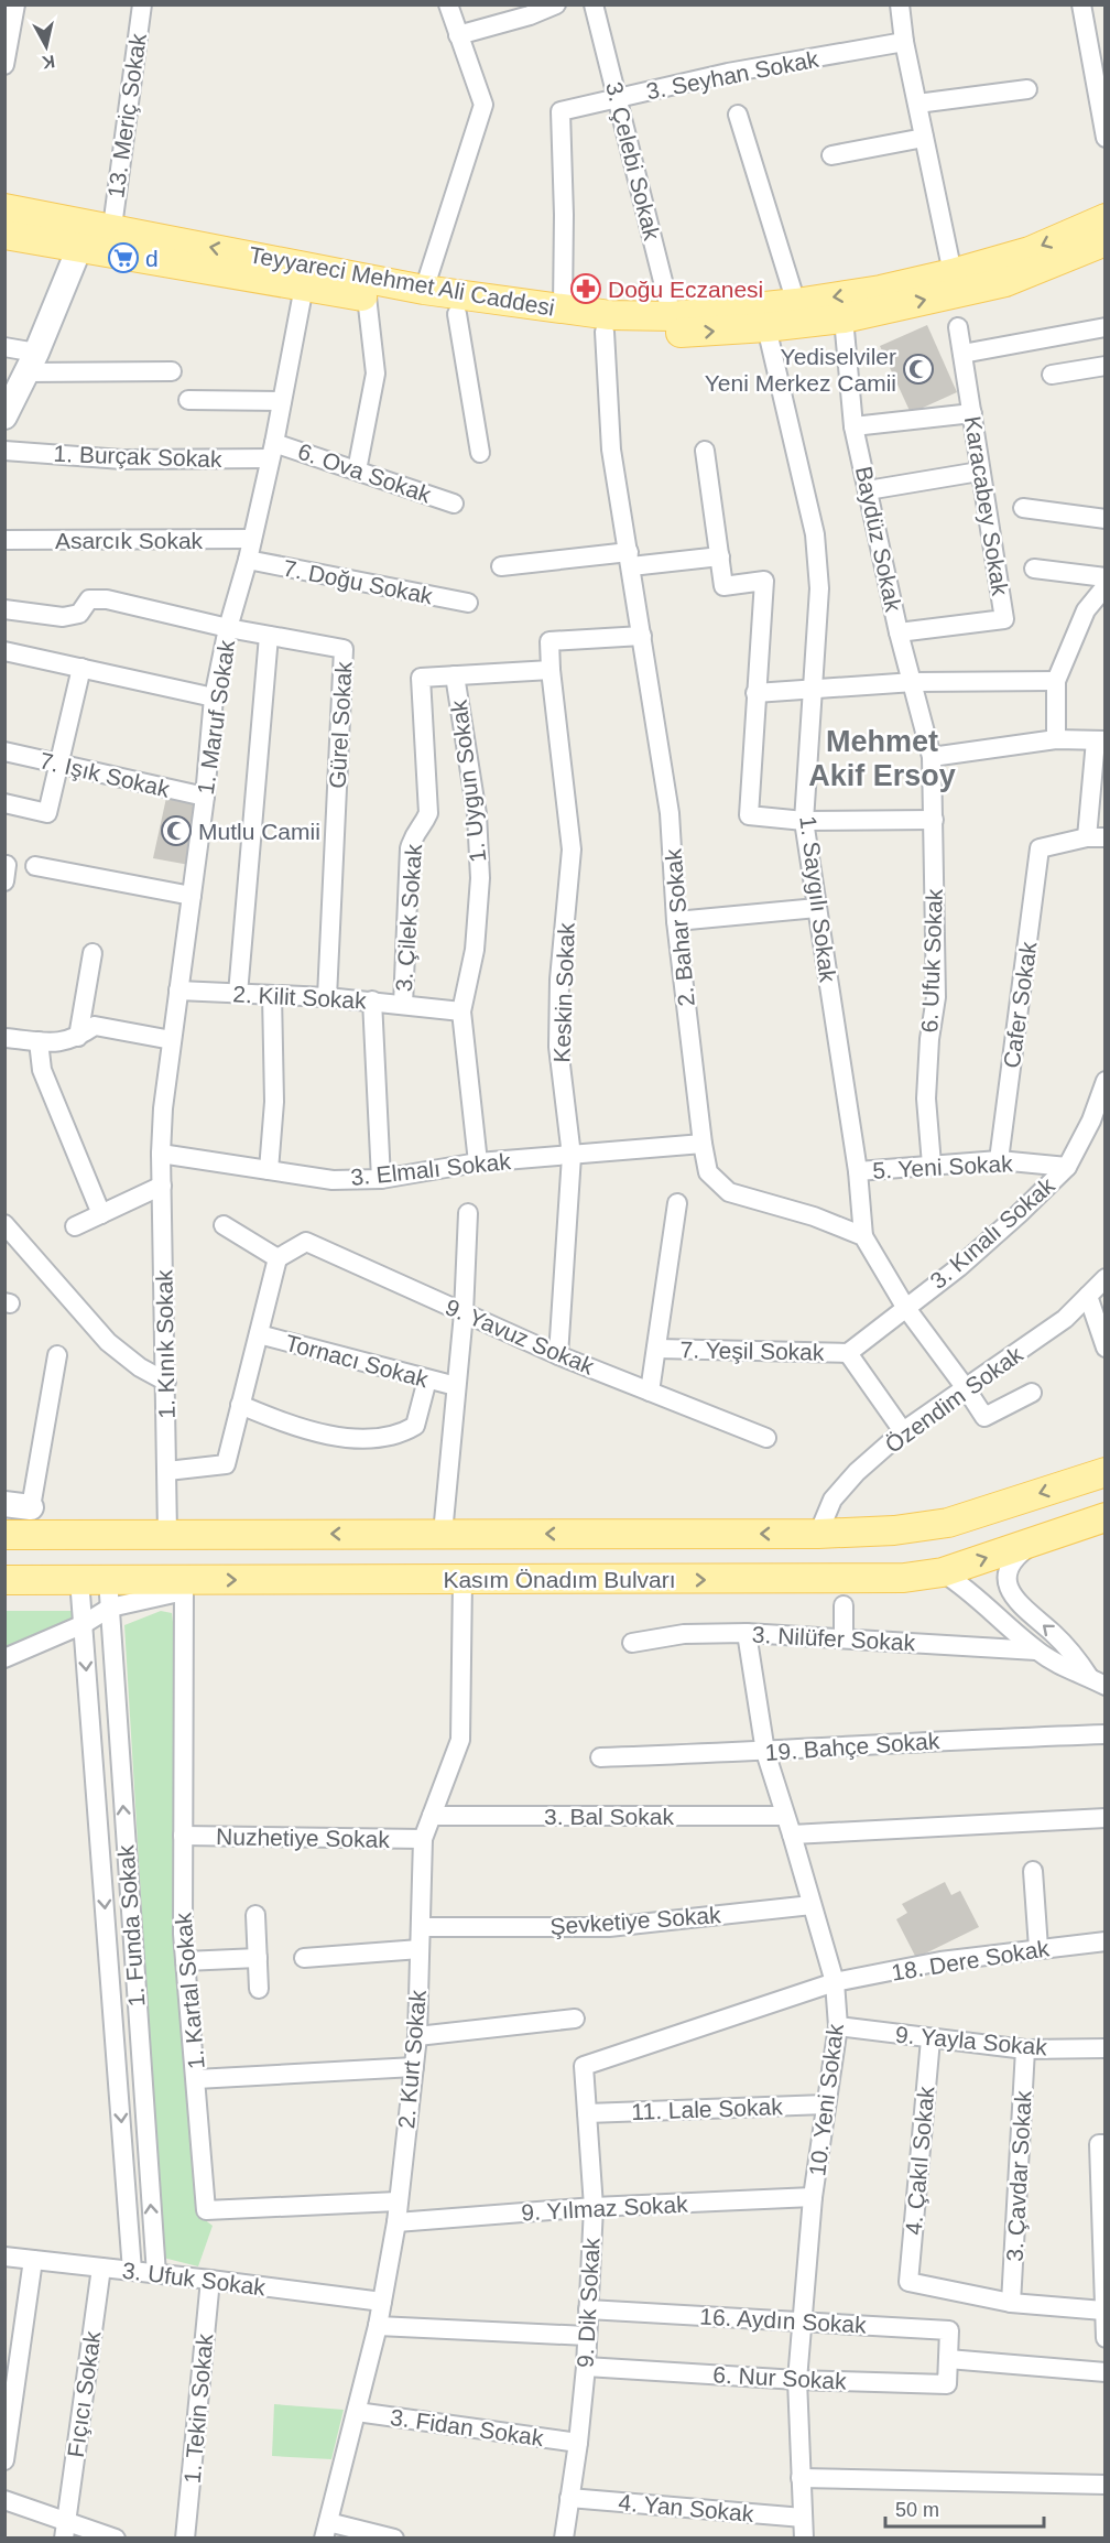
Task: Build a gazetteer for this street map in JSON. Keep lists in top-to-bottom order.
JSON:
{
  "streets": {
    "main road": ["Teyyareci Mehmet Ali Caddesi", "Kasım Önadım Bulvarı"],
    "street": [
      "3. Seyhan Sokak",
      "13. Meriç Sokak",
      "3. Çelebi Sokak",
      "1. Burçak Sokak",
      "6. Ova Sokak",
      "Karacabey Sokak",
      "Baydüz Sokak",
      "Asarcık Sokak",
      "7. Doğu Sokak",
      "1. Maruf Sokak",
      "Gürel Sokak",
      "7. Işık Sokak",
      "1. Uygun Sokak",
      "1. Saygılı Sokak",
      "3. Çilek Sokak",
      "2. Bahar Sokak",
      "6. Ufuk Sokak",
      "Keskin Sokak",
      "2. Kilit Sokak",
      "Cafer Sokak",
      "5. Yeni Sokak",
      "3. Elmalı Sokak",
      "3. Kınalı Sokak",
      "9. Yavuz Sokak",
      "1. Kınık Sokak",
      "7. Yeşil Sokak",
      "Tornacı Sokak",
      "Özendim Sokak",
      "3. Nilüfer Sokak",
      "19. Bahçe Sokak",
      "3. Bal Sokak",
      "Nuzhetiye Sokak",
      "Şevketiye Sokak",
      "1. Funda Sokak",
      "18. Dere Sokak",
      "1. Kartal Sokak",
      "9. Yayla Sokak",
      "2. Kurt Sokak",
      "10. Yeni Sokak",
      "11. Lale Sokak",
      "4. Çakıl Sokak",
      "3. Çavdar Sokak",
      "9. Yılmaz Sokak",
      "3. Ufuk Sokak",
      "9. Dik Sokak",
      "16. Aydın Sokak",
      "6. Nur Sokak",
      "Fıçıcı Sokak",
      "1. Tekin Sokak",
      "3. Fidan Sokak",
      "4. Yan Sokak"
    ]
  },
  "crossings": [
    ["3. Seyhan Sokak", "3. Çelebi Sokak"],
    ["3. Seyhan Sokak", "Teyyareci Mehmet Ali Caddesi"],
    ["13. Meriç Sokak", "Teyyareci Mehmet Ali Caddesi"],
    ["3. Çelebi Sokak", "Teyyareci Mehmet Ali Caddesi"],
    ["Teyyareci Mehmet Ali Caddesi", "Baydüz Sokak"],
    ["Teyyareci Mehmet Ali Caddesi", "1. Maruf Sokak"],
    ["Teyyareci Mehmet Ali Caddesi", "1. Saygılı Sokak"],
    ["Teyyareci Mehmet Ali Caddesi", "2. Bahar Sokak"],
    ["1. Burçak Sokak", "6. Ova Sokak"],
    ["1. Burçak Sokak", "1. Maruf Sokak"],
    ["6. Ova Sokak", "1. Maruf Sokak"],
    ["Karacabey Sokak", "Baydüz Sokak"],
    ["Baydüz Sokak", "6. Ufuk Sokak"],
    ["Asarcık Sokak", "1. Maruf Sokak"],
    ["7. Doğu Sokak", "1. Maruf Sokak"],
    ["1. Maruf Sokak", "Gürel Sokak"],
    ["1. Maruf Sokak", "7. Işık Sokak"],
    ["1. Maruf Sokak", "2. Kilit Sokak"],
    ["1. Maruf Sokak", "3. Elmalı Sokak"],
    ["1. Maruf Sokak", "1. Kınık Sokak"],
    ["Gürel Sokak", "2. Kilit Sokak"],
    ["1. Uygun Sokak", "3. Çilek Sokak"],
    ["1. Uygun Sokak", "2. Kilit Sokak"],
    ["1. Uygun Sokak", "3. Elmalı Sokak"],
    ["1. Saygılı Sokak", "2. Bahar Sokak"],
    ["1. Saygılı Sokak", "5. Yeni Sokak"],
    ["3. Çilek Sokak", "2. Kilit Sokak"],
    ["2. Bahar Sokak", "Keskin Sokak"],
    ["2. Bahar Sokak", "3. Elmalı Sokak"],
    ["6. Ufuk Sokak", "5. Yeni Sokak"],
    ["Keskin Sokak", "3. Elmalı Sokak"],
    ["Keskin Sokak", "9. Yavuz Sokak"],
    ["Cafer Sokak", "5. Yeni Sokak"],
    ["5. Yeni Sokak", "3. Kınalı Sokak"],
    ["3. Elmalı Sokak", "1. Kınık Sokak"],
    ["3. Kınalı Sokak", "7. Yeşil Sokak"],
    ["1. Kınık Sokak", "Kasım Önadım Bulvarı"],
    ["7. Yeşil Sokak", "Özendim Sokak"],
    ["Özendim Sokak", "Kasım Önadım Bulvarı"],
    ["Kasım Önadım Bulvarı", "1. Funda Sokak"],
    ["Kasım Önadım Bulvarı", "1. Kartal Sokak"],
    ["Kasım Önadım Bulvarı", "2. Kurt Sokak"],
    ["3. Nilüfer Sokak", "10. Yeni Sokak"],
    ["19. Bahçe Sokak", "10. Yeni Sokak"],
    ["3. Bal Sokak", "2. Kurt Sokak"],
    ["3. Bal Sokak", "10. Yeni Sokak"],
    ["Nuzhetiye Sokak", "1. Kartal Sokak"],
    ["Nuzhetiye Sokak", "2. Kurt Sokak"],
    ["Şevketiye Sokak", "2. Kurt Sokak"],
    ["Şevketiye Sokak", "10. Yeni Sokak"],
    ["1. Funda Sokak", "3. Ufuk Sokak"],
    ["18. Dere Sokak", "10. Yeni Sokak"],
    ["18. Dere Sokak", "9. Dik Sokak"],
    ["1. Kartal Sokak", "2. Kurt Sokak"],
    ["9. Yayla Sokak", "10. Yeni Sokak"],
    ["9. Yayla Sokak", "4. Çakıl Sokak"],
    ["9. Yayla Sokak", "3. Çavdar Sokak"],
    ["2. Kurt Sokak", "9. Yılmaz Sokak"],
    ["2. Kurt Sokak", "3. Ufuk Sokak"],
    ["2. Kurt Sokak", "3. Fidan Sokak"],
    ["10. Yeni Sokak", "11. Lale Sokak"],
    ["10. Yeni Sokak", "9. Yılmaz Sokak"],
    ["10. Yeni Sokak", "16. Aydın Sokak"],
    ["10. Yeni Sokak", "6. Nur Sokak"],
    ["10. Yeni Sokak", "4. Yan Sokak"],
    ["11. Lale Sokak", "9. Dik Sokak"],
    ["4. Çakıl Sokak", "3. Çavdar Sokak"],
    ["9. Yılmaz Sokak", "9. Dik Sokak"],
    ["3. Ufuk Sokak", "Fıçıcı Sokak"],
    ["3. Ufuk Sokak", "1. Tekin Sokak"],
    ["9. Dik Sokak", "16. Aydın Sokak"],
    ["9. Dik Sokak", "6. Nur Sokak"],
    ["9. Dik Sokak", "3. Fidan Sokak"],
    ["9. Dik Sokak", "4. Yan Sokak"],
    ["16. Aydın Sokak", "6. Nur Sokak"]
  ],
  "districts": ["Mehmet Akif Ersoy"],
  "places": {
    "supermarket": ["d"],
    "pharmacy": ["Doğu Eczanesi"],
    "mosque": ["Yediselviler Yeni Merkez Camii", "Mutlu Camii"]
  },
  "scale_bar": "50 m",
  "north": "bottom"
}
